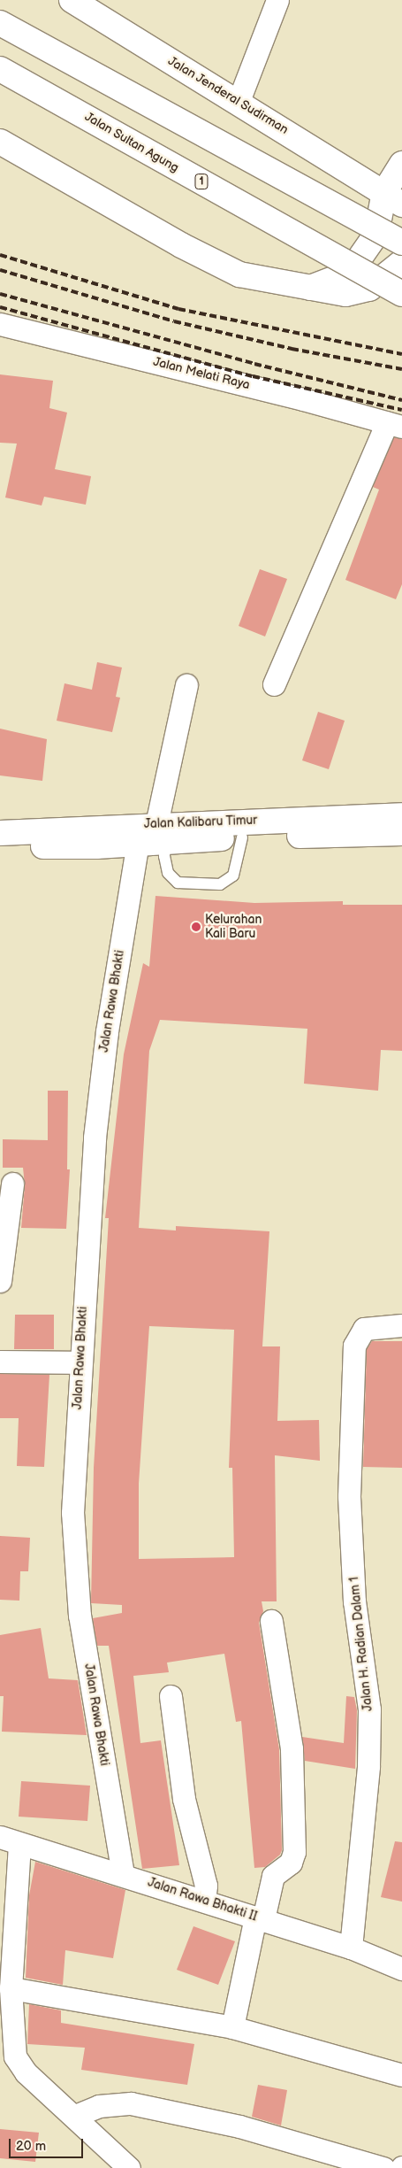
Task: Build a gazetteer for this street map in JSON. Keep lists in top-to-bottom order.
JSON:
{
  "streets": {
    "main road": [
      "Jalan Jenderal Sudirman",
      "Jalan Sultan Agung",
      "1",
      "Jalan Kalibaru Timur"
    ],
    "street": [
      "Jalan Melati Raya",
      "Jalan Rawa Bhakti",
      "Jalan H. Radian Dalam 1",
      "Jalan Rawa Bhakti II"
    ]
  },
  "crossings": [
    ["Jalan Kalibaru Timur", "Jalan Rawa Bhakti"],
    ["Jalan Rawa Bhakti", "Jalan Rawa Bhakti II"],
    ["Jalan H. Radian Dalam 1", "Jalan Rawa Bhakti II"]
  ],
  "places": ["Kelurahan Kali Baru"],
  "scale_bar": "20 m"
}
